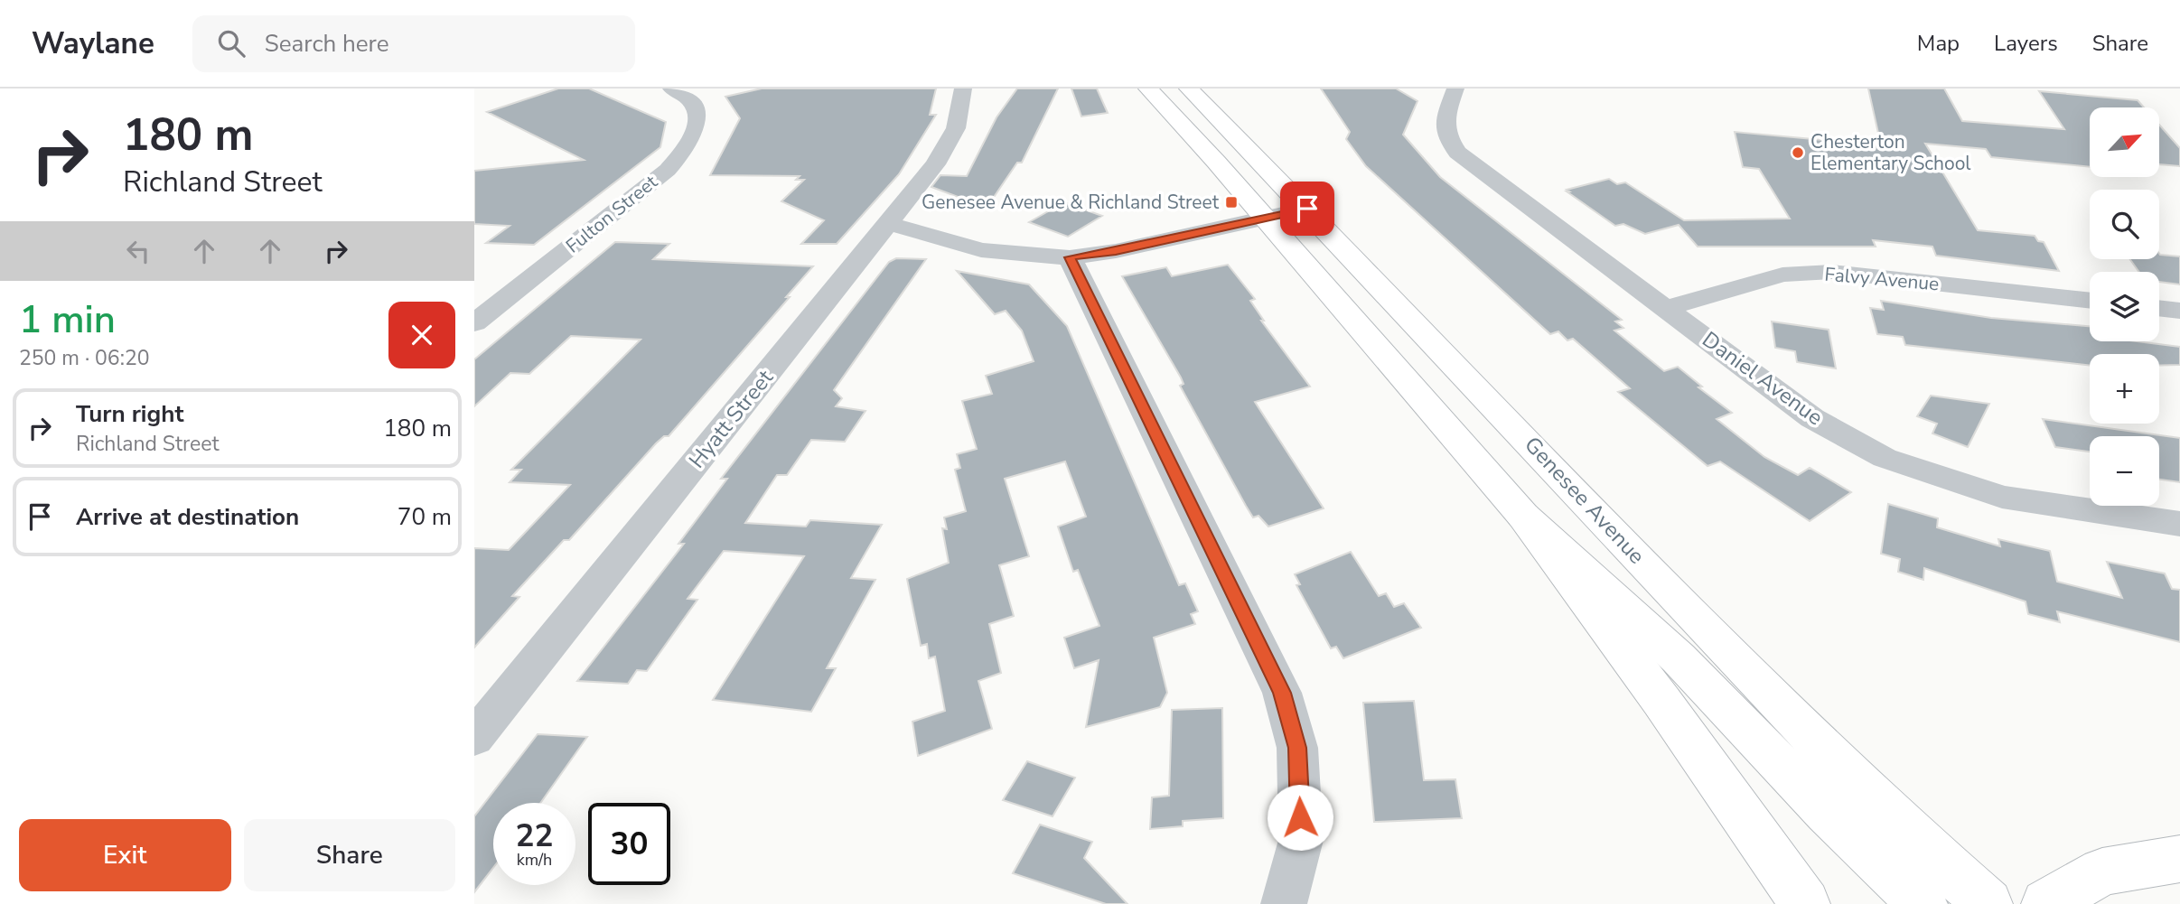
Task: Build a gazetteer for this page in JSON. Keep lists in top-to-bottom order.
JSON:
{
  "streets": {
    "main road": ["Genesee Avenue"],
    "street": [
      "Fulton Street",
      "Falvy Avenue",
      "Daniel Avenue",
      "Hyatt Street"
    ]
  },
  "crossings": [
    ["Falvy Avenue", "Daniel Avenue"]
  ],
  "places": {
    "other": ["Chesterton Elementary School"],
    "transit": ["Genesee Avenue & Richland Street"]
  },
  "north": "top right",
  "page": {
    "header": "Waylane",
    "search": "Search here",
    "nav": ["Map", "Layers", "Share"],
    "turn": ["180 m", "Richland Street"],
    "map_buttons": ["+", "−"],
    "heading": ["1 min", "250 m · 06:20"],
    "list": [
      {
        "name": "Turn right",
        "note": "Richland Street",
        "value": "180 m"
      },
      {
        "name": "Arrive at destination",
        "value": "70 m"
      }
    ],
    "speed": "22 km/h",
    "limit": "30",
    "buttons": ["Exit", "Share"]
  }
}
